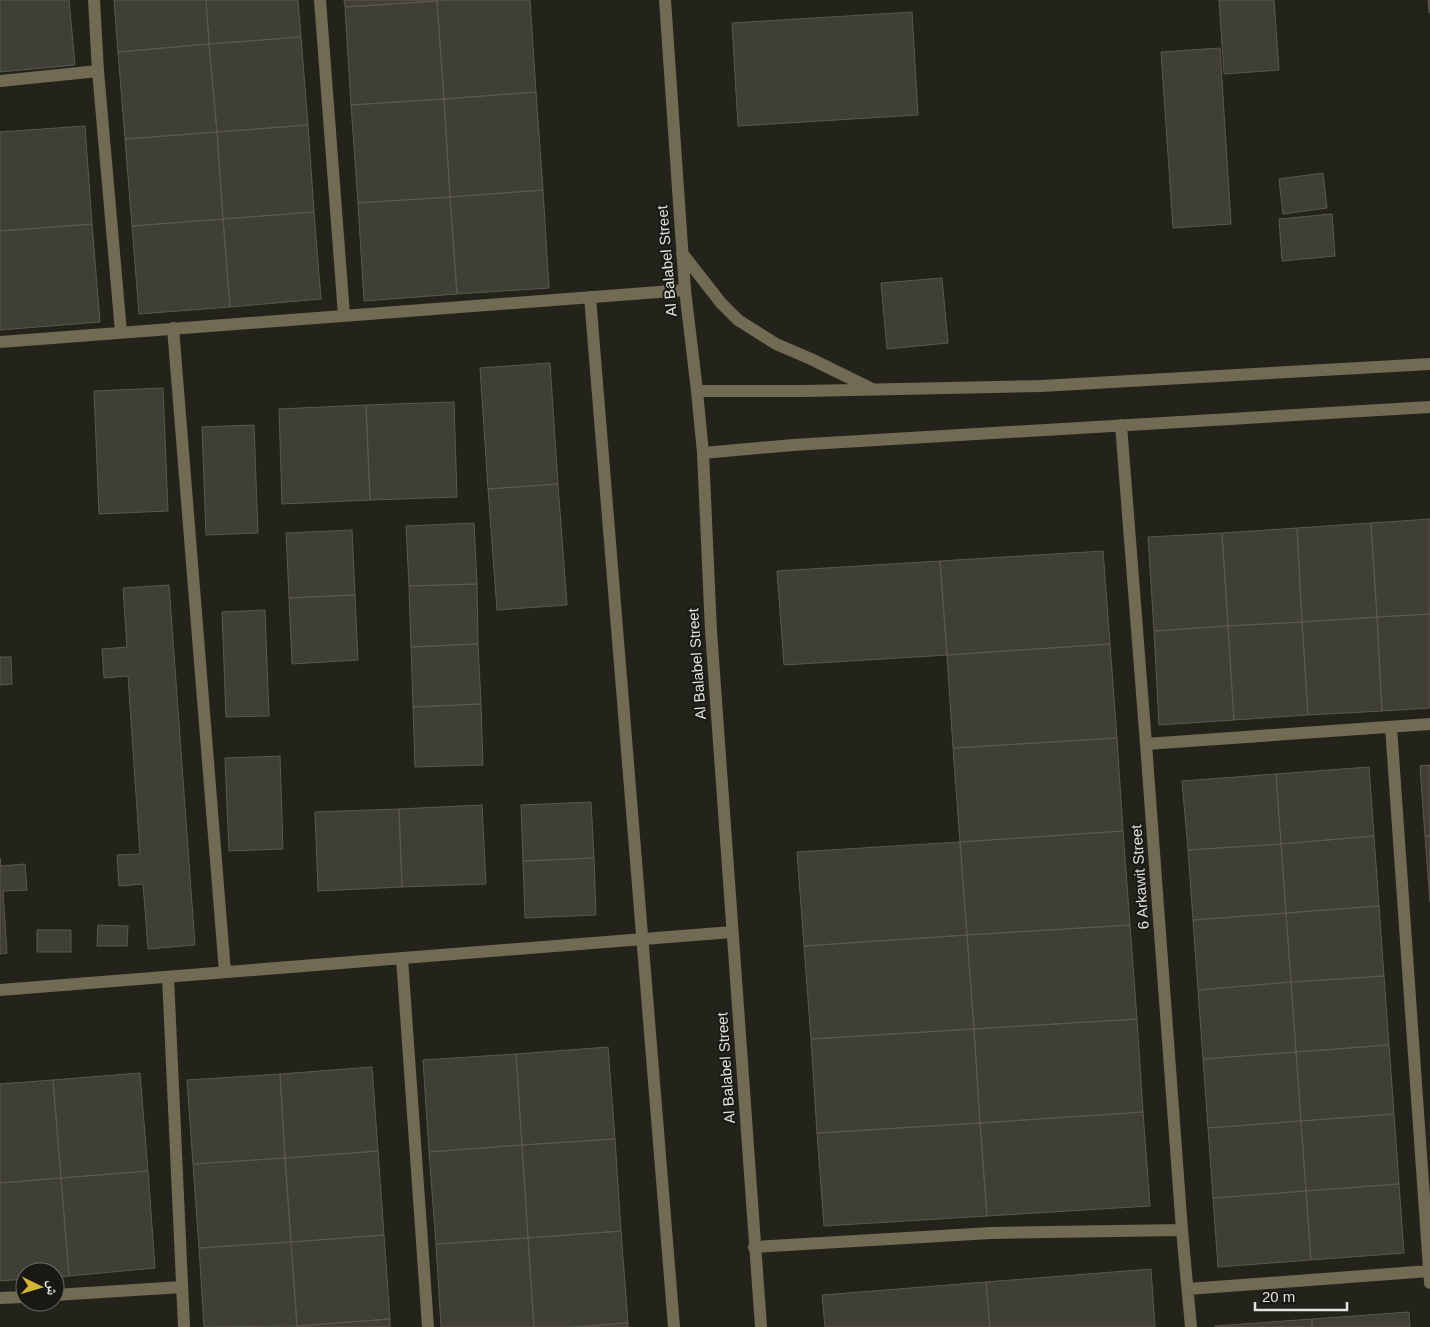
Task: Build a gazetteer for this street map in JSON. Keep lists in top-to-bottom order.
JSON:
{
  "streets": {
    "street": ["Al Balabel Street", "6 Arkawit Street"]
  },
  "scale_bar": "20 m",
  "north": "right"
}
